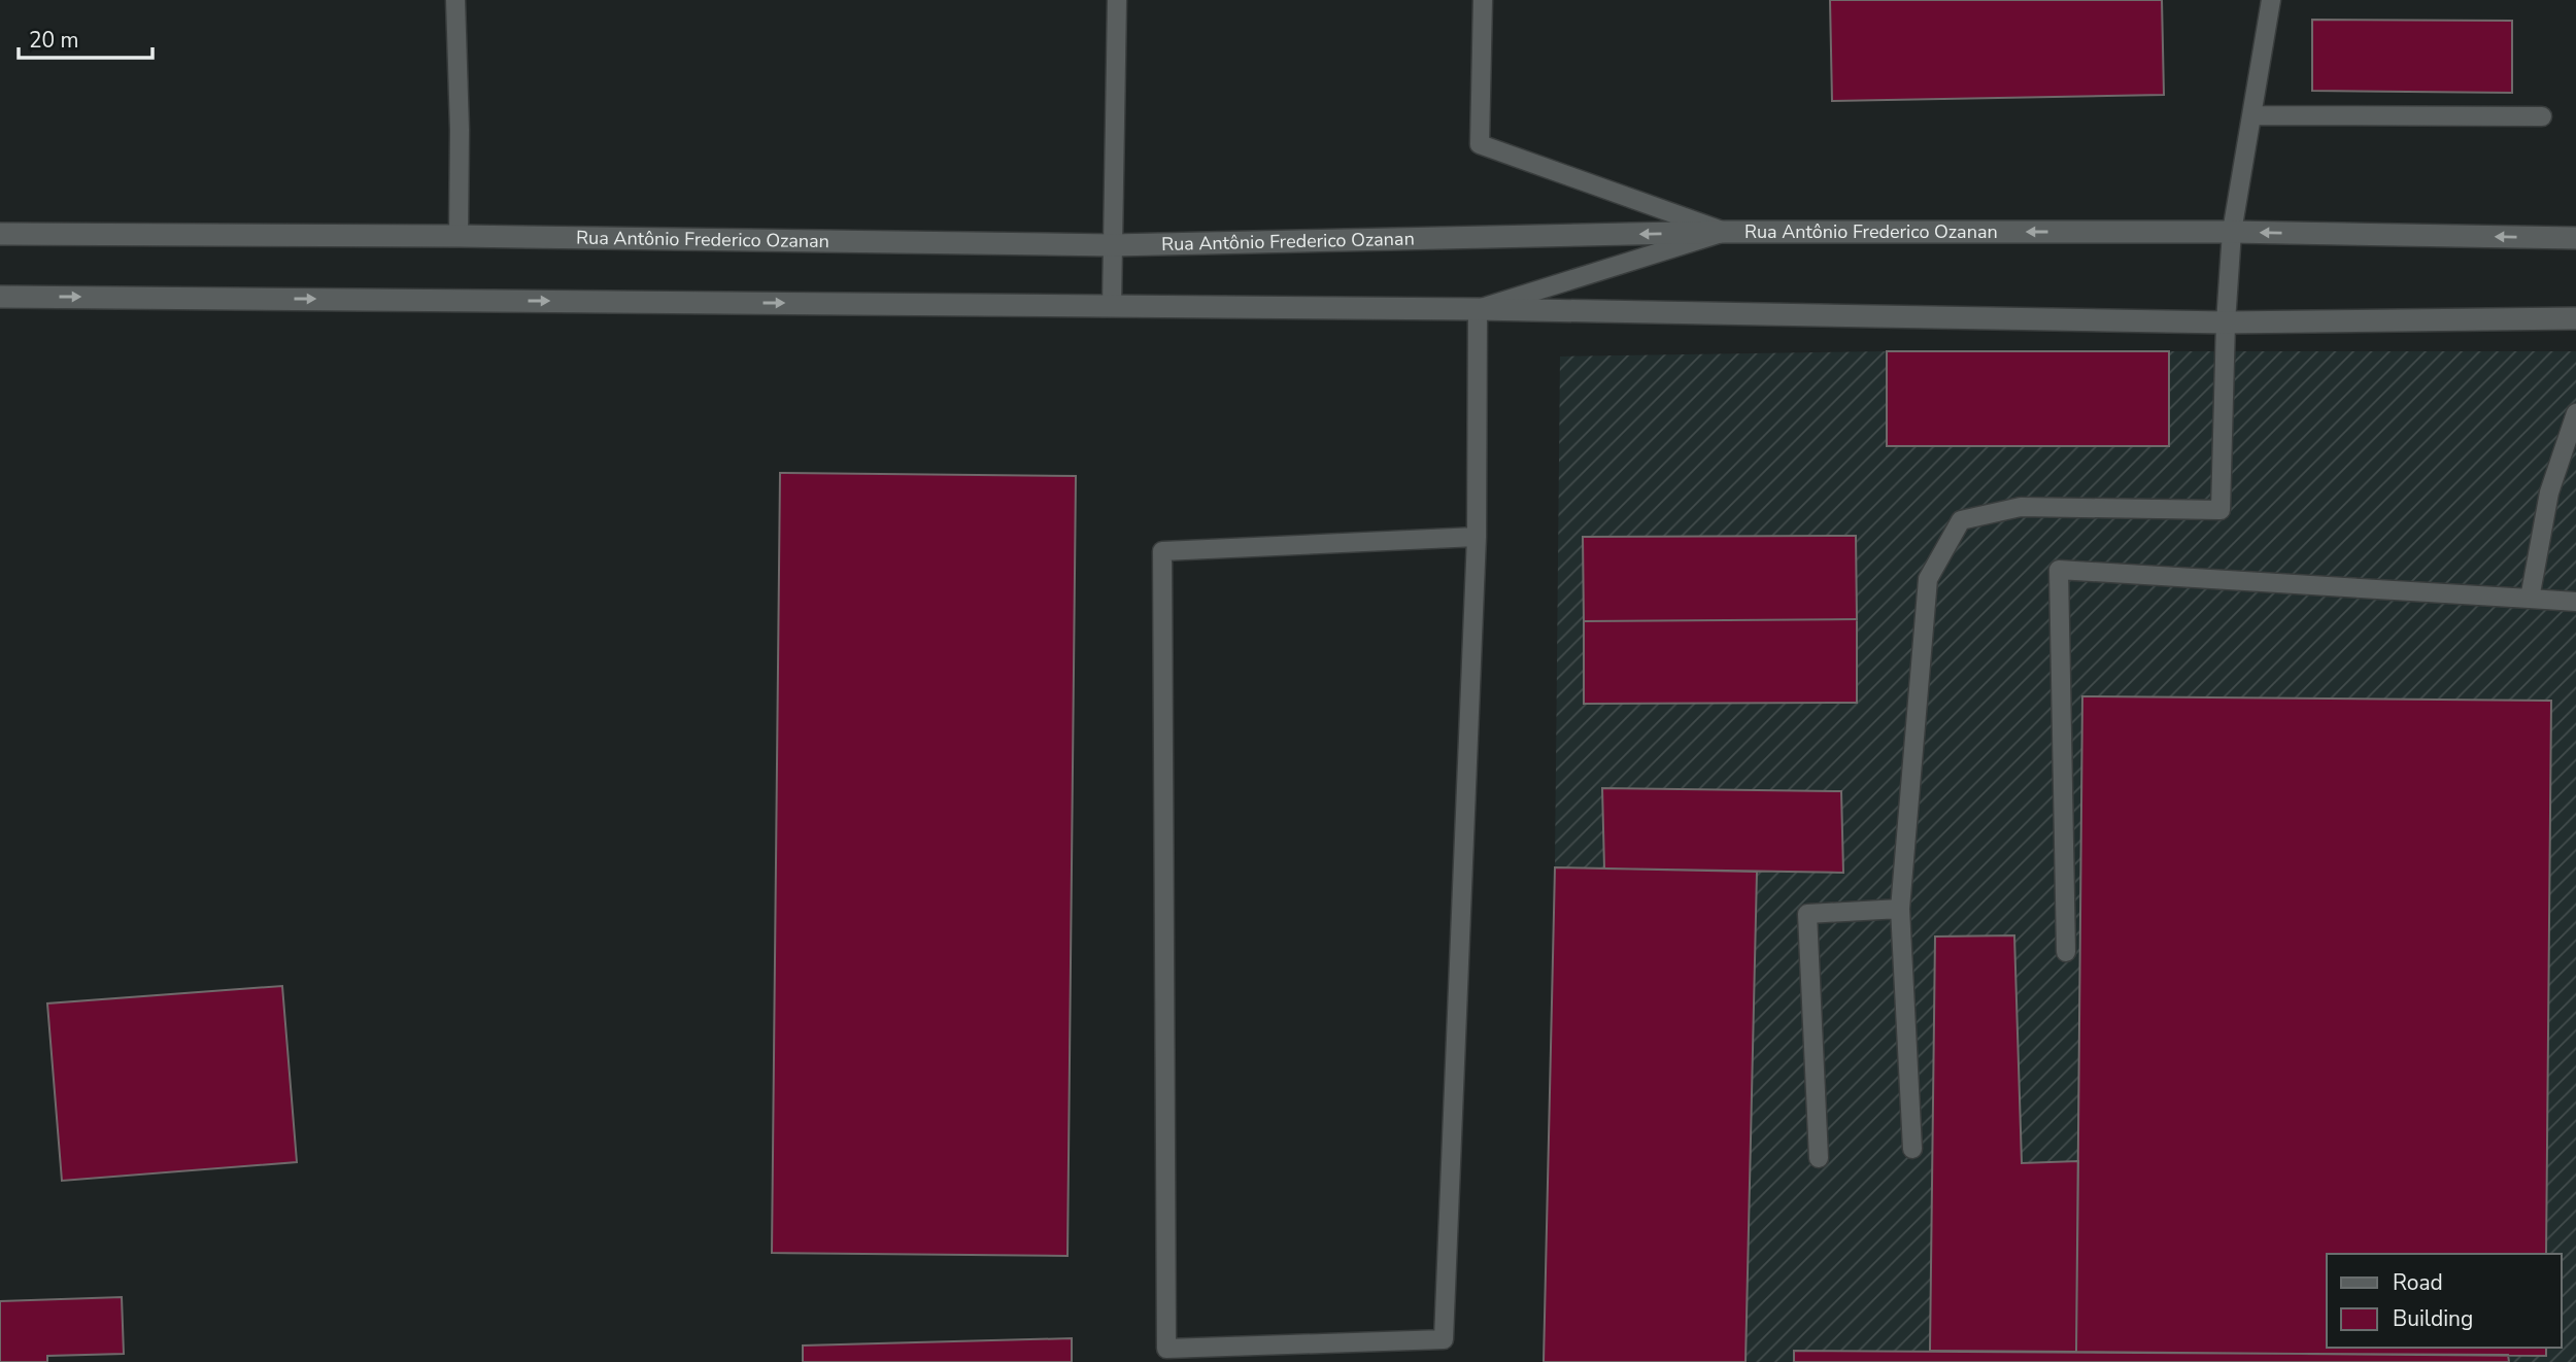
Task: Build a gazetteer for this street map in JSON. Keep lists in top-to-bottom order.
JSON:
{
  "streets": {
    "main road": ["Rua Antônio Frederico Ozanan"]
  },
  "legend": ["Road", "Building"],
  "scale_bar": "20 m"
}
